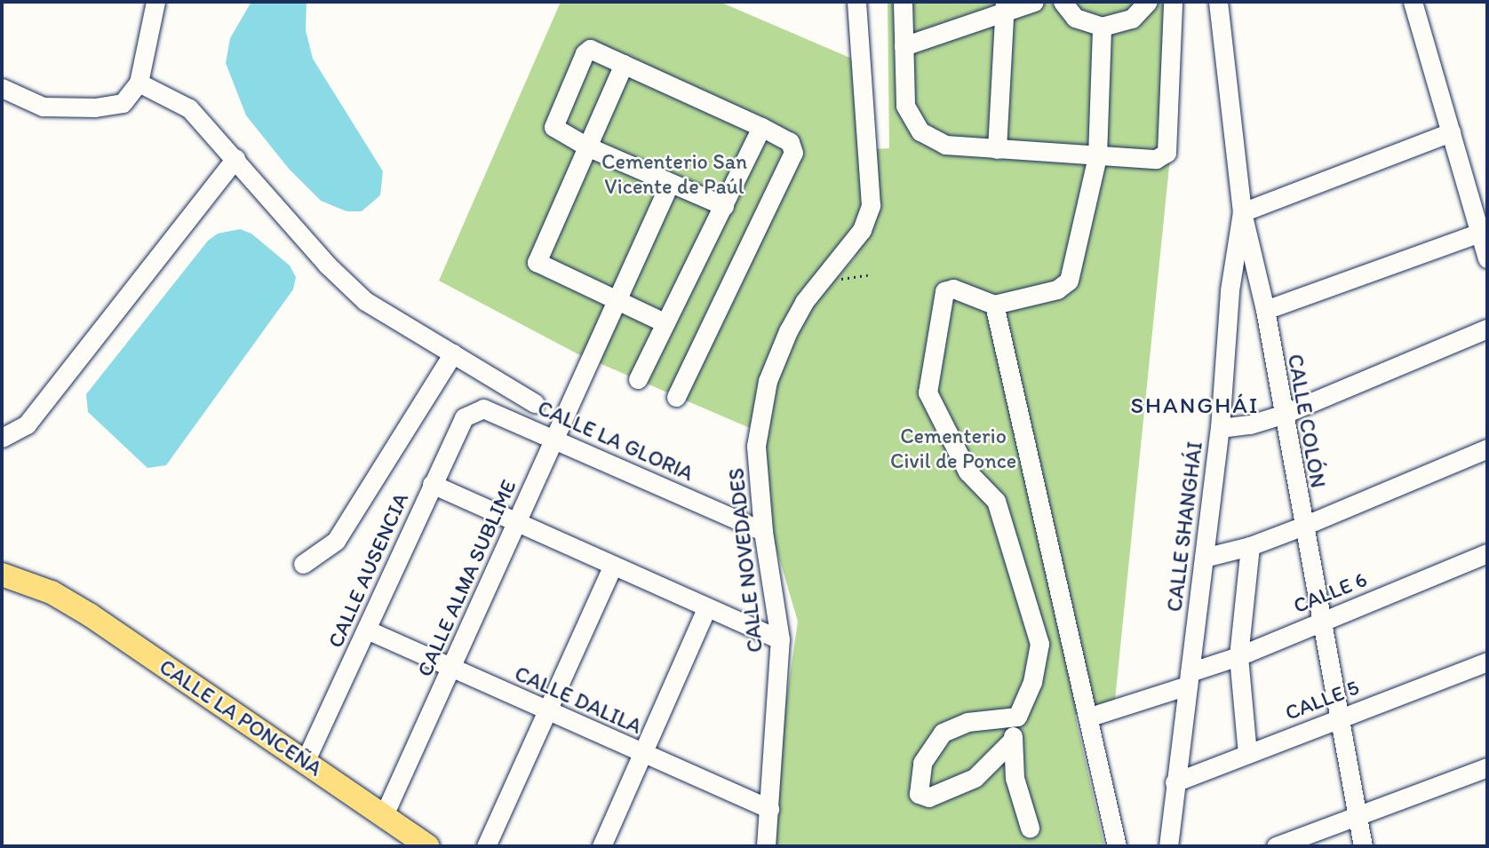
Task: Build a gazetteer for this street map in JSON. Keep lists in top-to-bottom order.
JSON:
{
  "streets": {
    "main road": ["CALLE LA PONCEÑA"],
    "street": [
      "CALLE COLÓN",
      "CALLE LA GLORIA",
      "CALLE SHANGHÁI",
      "CALLE NOVEDADES",
      "CALLE AUSENCIA",
      "CALLE ALMA SUBLIME",
      "CALLE 6",
      "CALLE DALILA",
      "CALLE 5"
    ]
  },
  "crossings": [
    ["CALLE COLÓN", "CALLE SHANGHÁI"],
    ["CALLE COLÓN", "CALLE 6"],
    ["CALLE COLÓN", "CALLE 5"],
    ["CALLE LA GLORIA", "CALLE NOVEDADES"],
    ["CALLE LA GLORIA", "CALLE AUSENCIA"],
    ["CALLE LA GLORIA", "CALLE ALMA SUBLIME"],
    ["CALLE SHANGHÁI", "CALLE 6"],
    ["CALLE SHANGHÁI", "CALLE 5"],
    ["CALLE NOVEDADES", "CALLE DALILA"],
    ["CALLE AUSENCIA", "CALLE DALILA"],
    ["CALLE AUSENCIA", "CALLE LA PONCEÑA"],
    ["CALLE ALMA SUBLIME", "CALLE DALILA"],
    ["CALLE ALMA SUBLIME", "CALLE LA PONCEÑA"]
  ],
  "districts": ["SHANGHÁI"],
  "parks": ["Cementerio San Vicente de Paúl", "Cementerio Civil de Ponce"]
}
